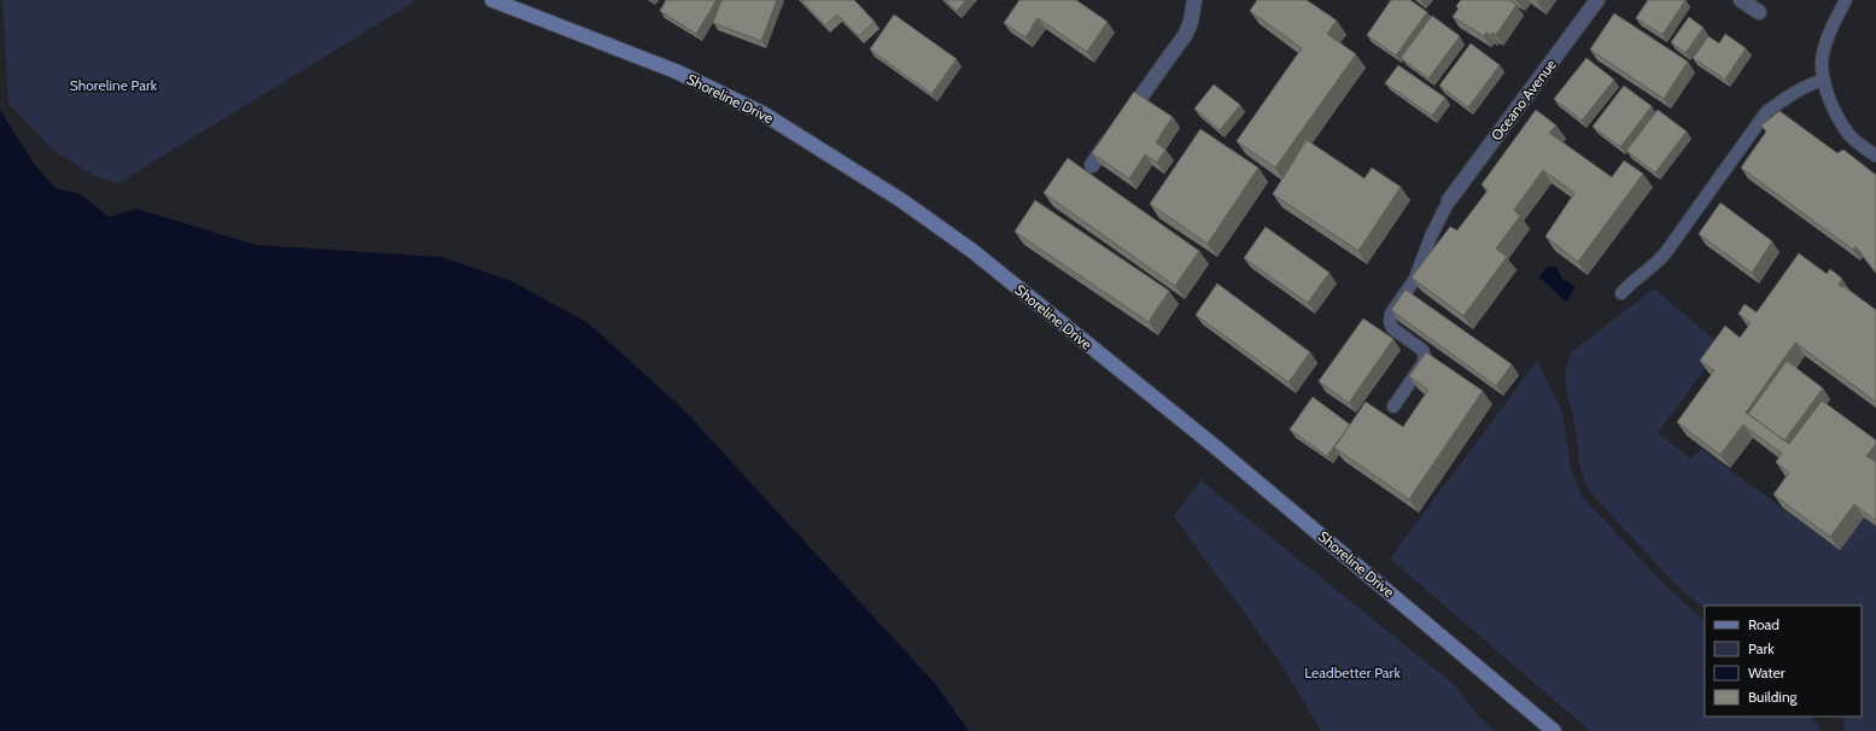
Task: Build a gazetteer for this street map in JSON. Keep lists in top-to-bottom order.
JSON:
{
  "streets": {
    "main road": ["Shoreline Drive"],
    "street": ["Oceano Avenue"]
  },
  "parks": ["Shoreline Park", "Leadbetter Park"],
  "legend": [
    "Road",
    "Park",
    "Water",
    "Building"
  ]
}
